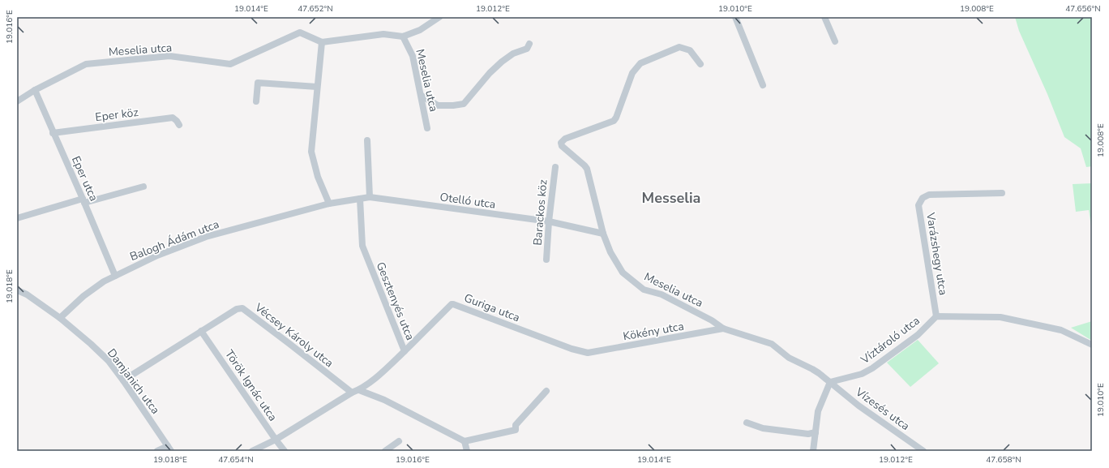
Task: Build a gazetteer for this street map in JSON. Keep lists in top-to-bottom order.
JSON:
{
  "streets": {
    "street": [
      "Meselia utca",
      "Eper köz",
      "Eper utca",
      "Otelló utca",
      "Barackos köz",
      "Balogh Ádám utca",
      "Varázshegy utca",
      "Gesztenyés utca",
      "Guriga utca",
      "Kökény utca",
      "Vécsey Károly utca",
      "Víztároló utca",
      "Damjanich utca",
      "Török Ignác utca",
      "Vízesés utca"
    ]
  },
  "crossings": [
    ["Meselia utca", "Eper utca"],
    ["Meselia utca", "Otelló utca"],
    ["Meselia utca", "Kökény utca"],
    ["Meselia utca", "Víztároló utca"],
    ["Meselia utca", "Vízesés utca"],
    ["Eper köz", "Eper utca"],
    ["Eper utca", "Balogh Ádám utca"],
    ["Otelló utca", "Barackos köz"],
    ["Otelló utca", "Balogh Ádám utca"],
    ["Otelló utca", "Gesztenyés utca"],
    ["Balogh Ádám utca", "Damjanich utca"],
    ["Varázshegy utca", "Víztároló utca"],
    ["Gesztenyés utca", "Guriga utca"],
    ["Gesztenyés utca", "Vécsey Károly utca"],
    ["Gesztenyés utca", "Török Ignác utca"],
    ["Guriga utca", "Kökény utca"],
    ["Vécsey Károly utca", "Damjanich utca"],
    ["Vécsey Károly utca", "Török Ignác utca"],
    ["Víztároló utca", "Vízesés utca"]
  ],
  "districts": ["Messelia"],
  "coordinates": [
    "19.014°E",
    "47.652°N",
    "19.012°E",
    "19.010°E",
    "19.008°E",
    "47.656°N",
    "19.016°E",
    "19.018°E",
    "47.654°N",
    "47.658°N"
  ]
}
